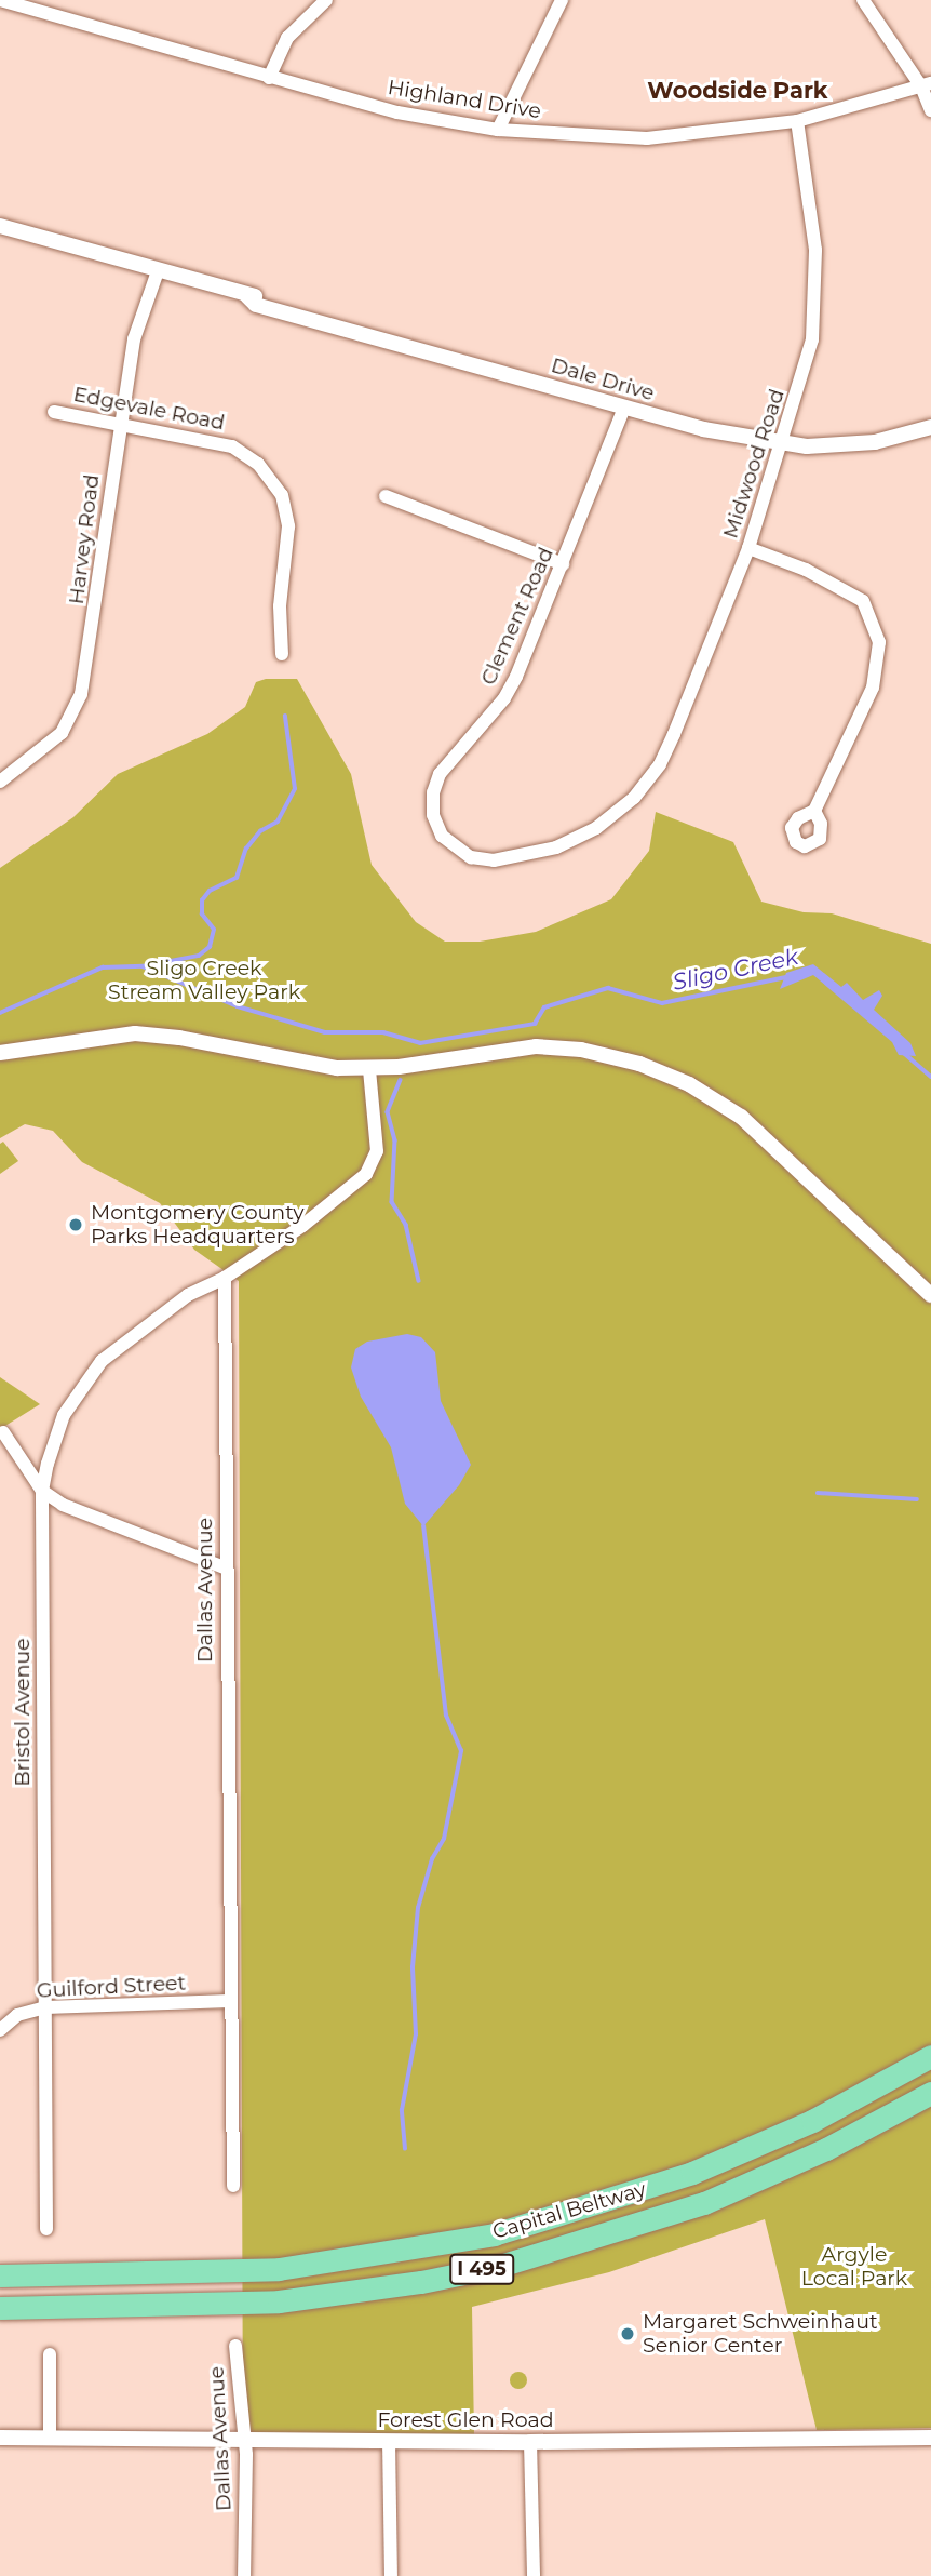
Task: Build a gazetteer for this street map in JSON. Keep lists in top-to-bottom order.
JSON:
{
  "streets": {
    "highway": ["Capital Beltway", "I 495"],
    "street": [
      "Highland Drive",
      "Dale Drive",
      "Edgevale Road",
      "Midwood Road",
      "Harvey Road",
      "Clement Road",
      "Dallas Avenue",
      "Bristol Avenue",
      "Guilford Street",
      "Forest Glen Road"
    ]
  },
  "crossings": [
    ["Highland Drive", "Midwood Road"],
    ["Dale Drive", "Midwood Road"],
    ["Dale Drive", "Harvey Road"],
    ["Dale Drive", "Clement Road"],
    ["Edgevale Road", "Harvey Road"],
    ["Midwood Road", "Clement Road"],
    ["Dallas Avenue", "Bristol Avenue"],
    ["Dallas Avenue", "Guilford Street"],
    ["Dallas Avenue", "Forest Glen Road"],
    ["Bristol Avenue", "Guilford Street"]
  ],
  "districts": ["Woodside Park"],
  "water": ["Sligo Creek"],
  "parks": ["Sligo Creek Stream Valley Park", "Argyle Local Park"],
  "places": ["Montgomery County Parks Headquarters", "Margaret Schweinhaut Senior Center"]
}
